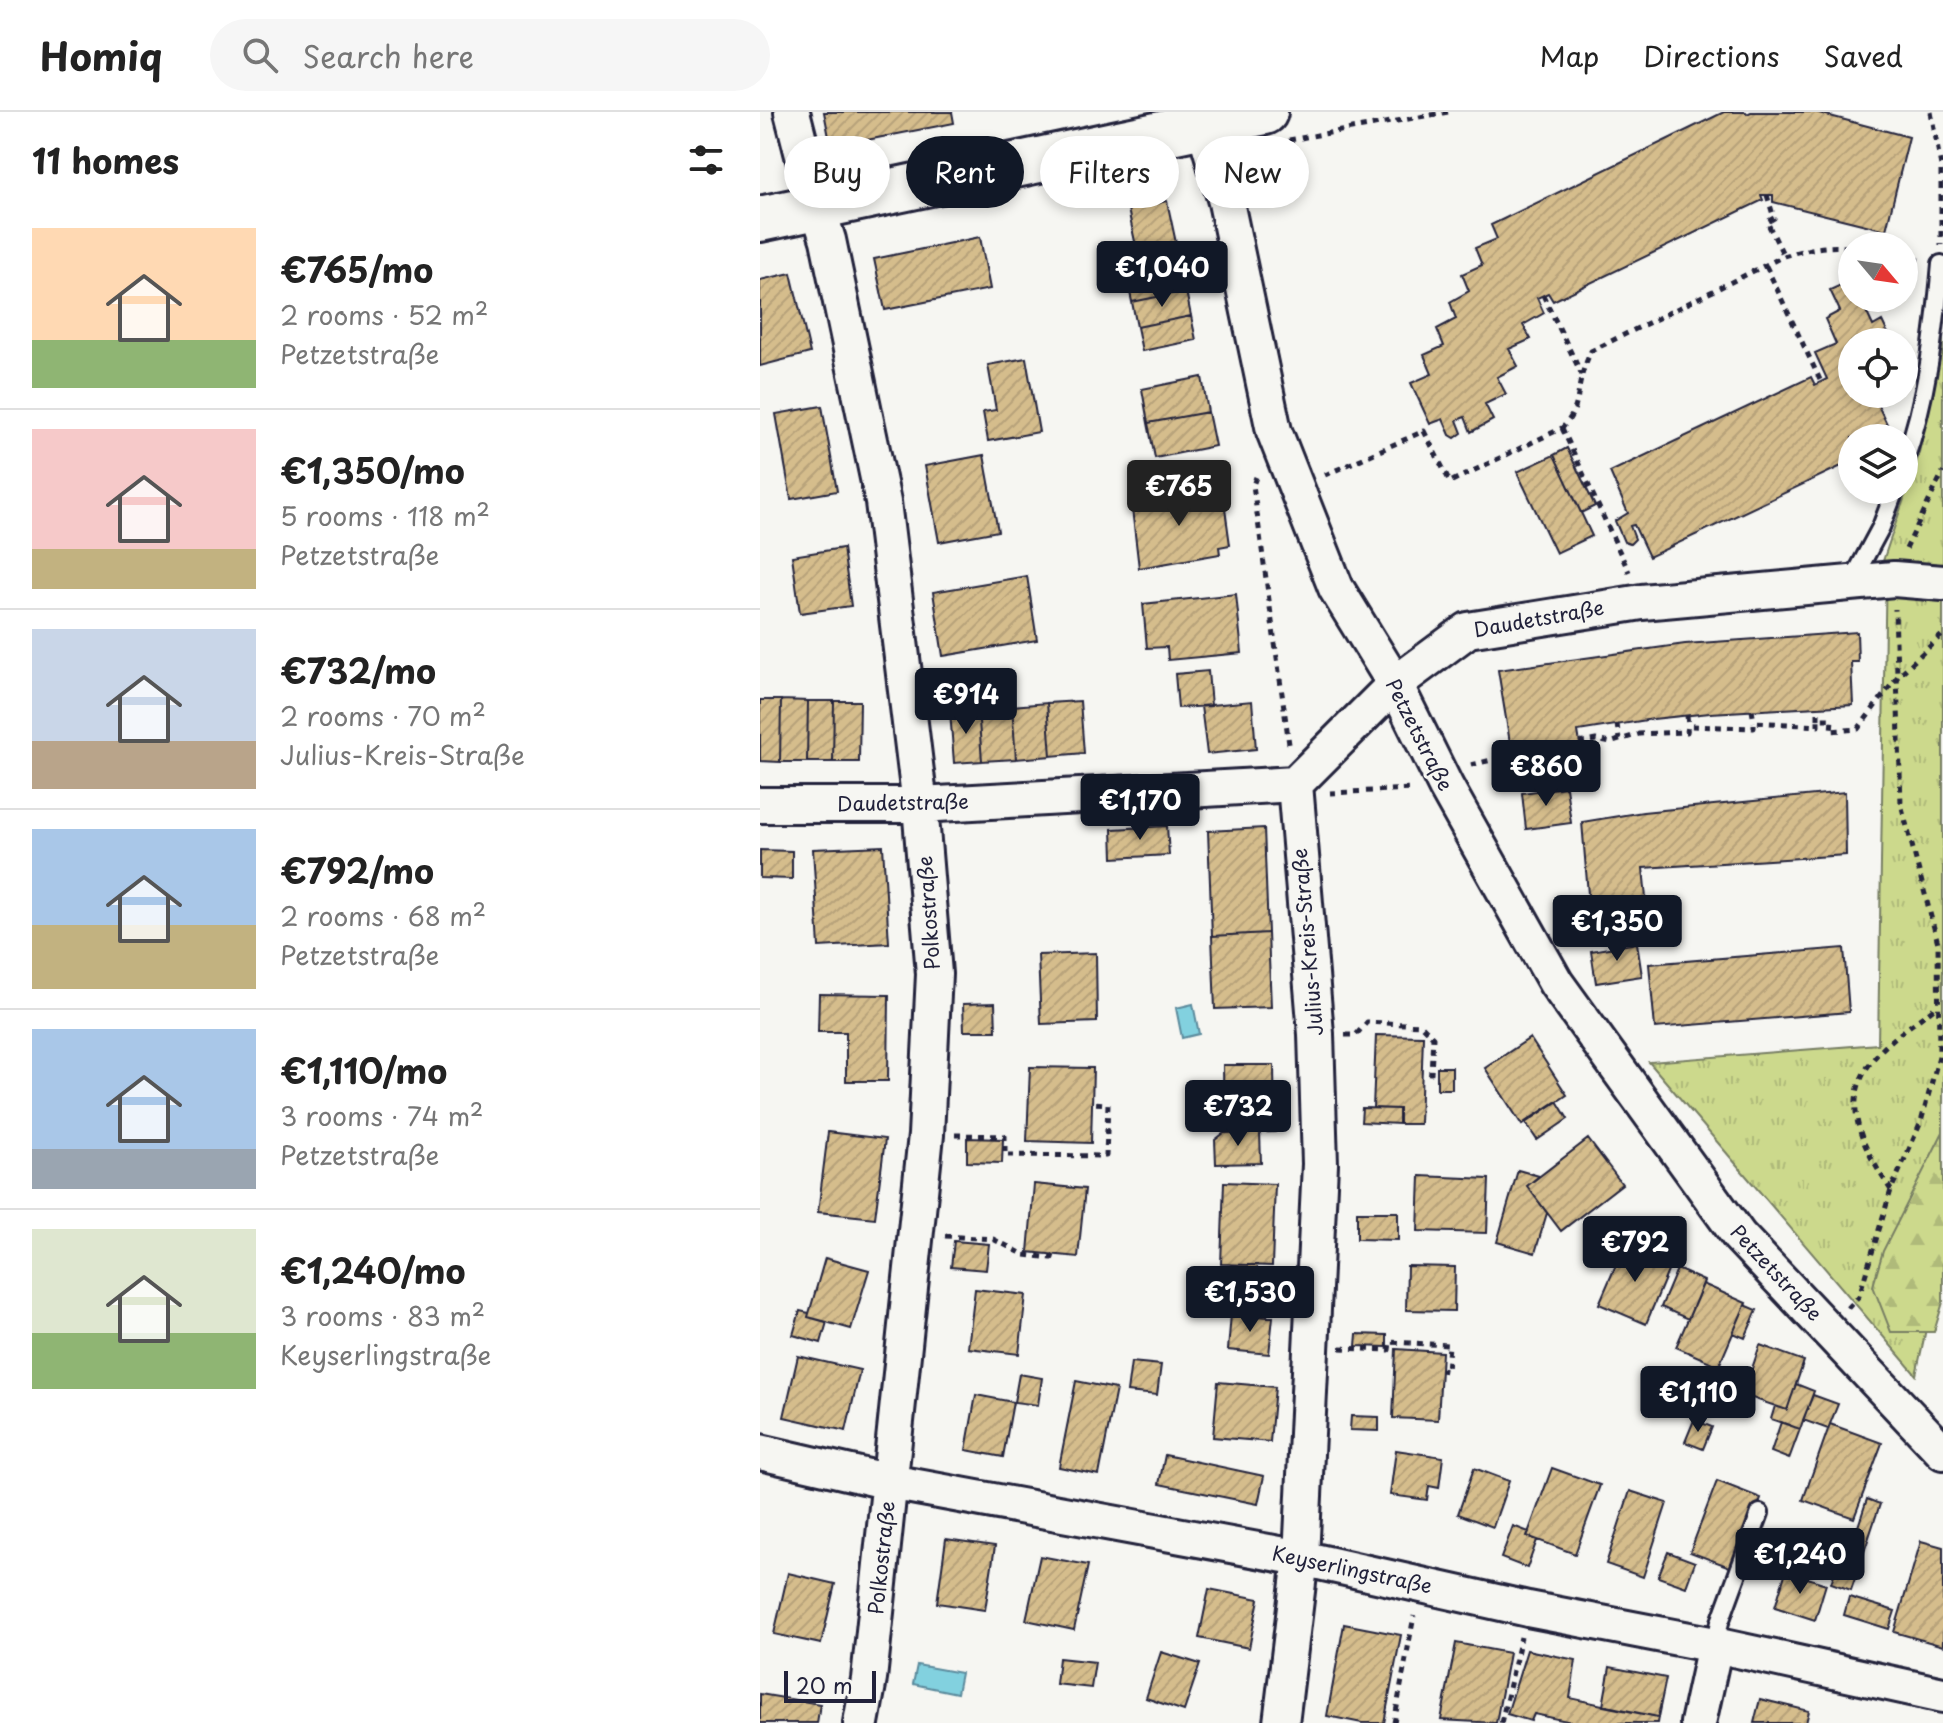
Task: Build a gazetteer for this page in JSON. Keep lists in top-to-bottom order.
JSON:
{
  "streets": {
    "street": [
      "Daudetstraße",
      "Petzetstraße",
      "Polkostraße",
      "Julius-Kreis-Straße",
      "Keyserlingstraße"
    ]
  },
  "crossings": [
    ["Daudetstraße", "Petzetstraße"],
    ["Daudetstraße", "Polkostraße"],
    ["Daudetstraße", "Julius-Kreis-Straße"],
    ["Polkostraße", "Keyserlingstraße"],
    ["Julius-Kreis-Straße", "Keyserlingstraße"]
  ],
  "scale_bar": "20 m",
  "north": "bottom right",
  "page": {
    "header": "Homiq",
    "search": "Search here",
    "nav": ["Map", "Directions", "Saved"],
    "heading": "11 homes",
    "chip": [
      "Buy",
      "Rent",
      "Filters",
      "New"
    ],
    "list": [
      {
        "name": "€765/mo",
        "note": "2 rooms · 52 m² · Petzetstraße"
      },
      {
        "name": "€1,350/mo",
        "note": "5 rooms · 118 m² · Petzetstraße"
      },
      {
        "name": "€732/mo",
        "note": "2 rooms · 70 m² · Julius-Kreis-Straße"
      },
      {
        "name": "€792/mo",
        "note": "2 rooms · 68 m² · Petzetstraße"
      },
      {
        "name": "€1,110/mo",
        "note": "3 rooms · 74 m² · Petzetstraße"
      },
      {
        "name": "€1,240/mo",
        "note": "3 rooms · 83 m² · Keyserlingstraße"
      }
    ],
    "price": [
      "€1,040",
      "€765",
      "€914",
      "€860",
      "€1,170",
      "€1,350",
      "€732",
      "€792",
      "€1,530",
      "€1,110",
      "€1,240"
    ],
    "scale": "20 m"
  }
}
